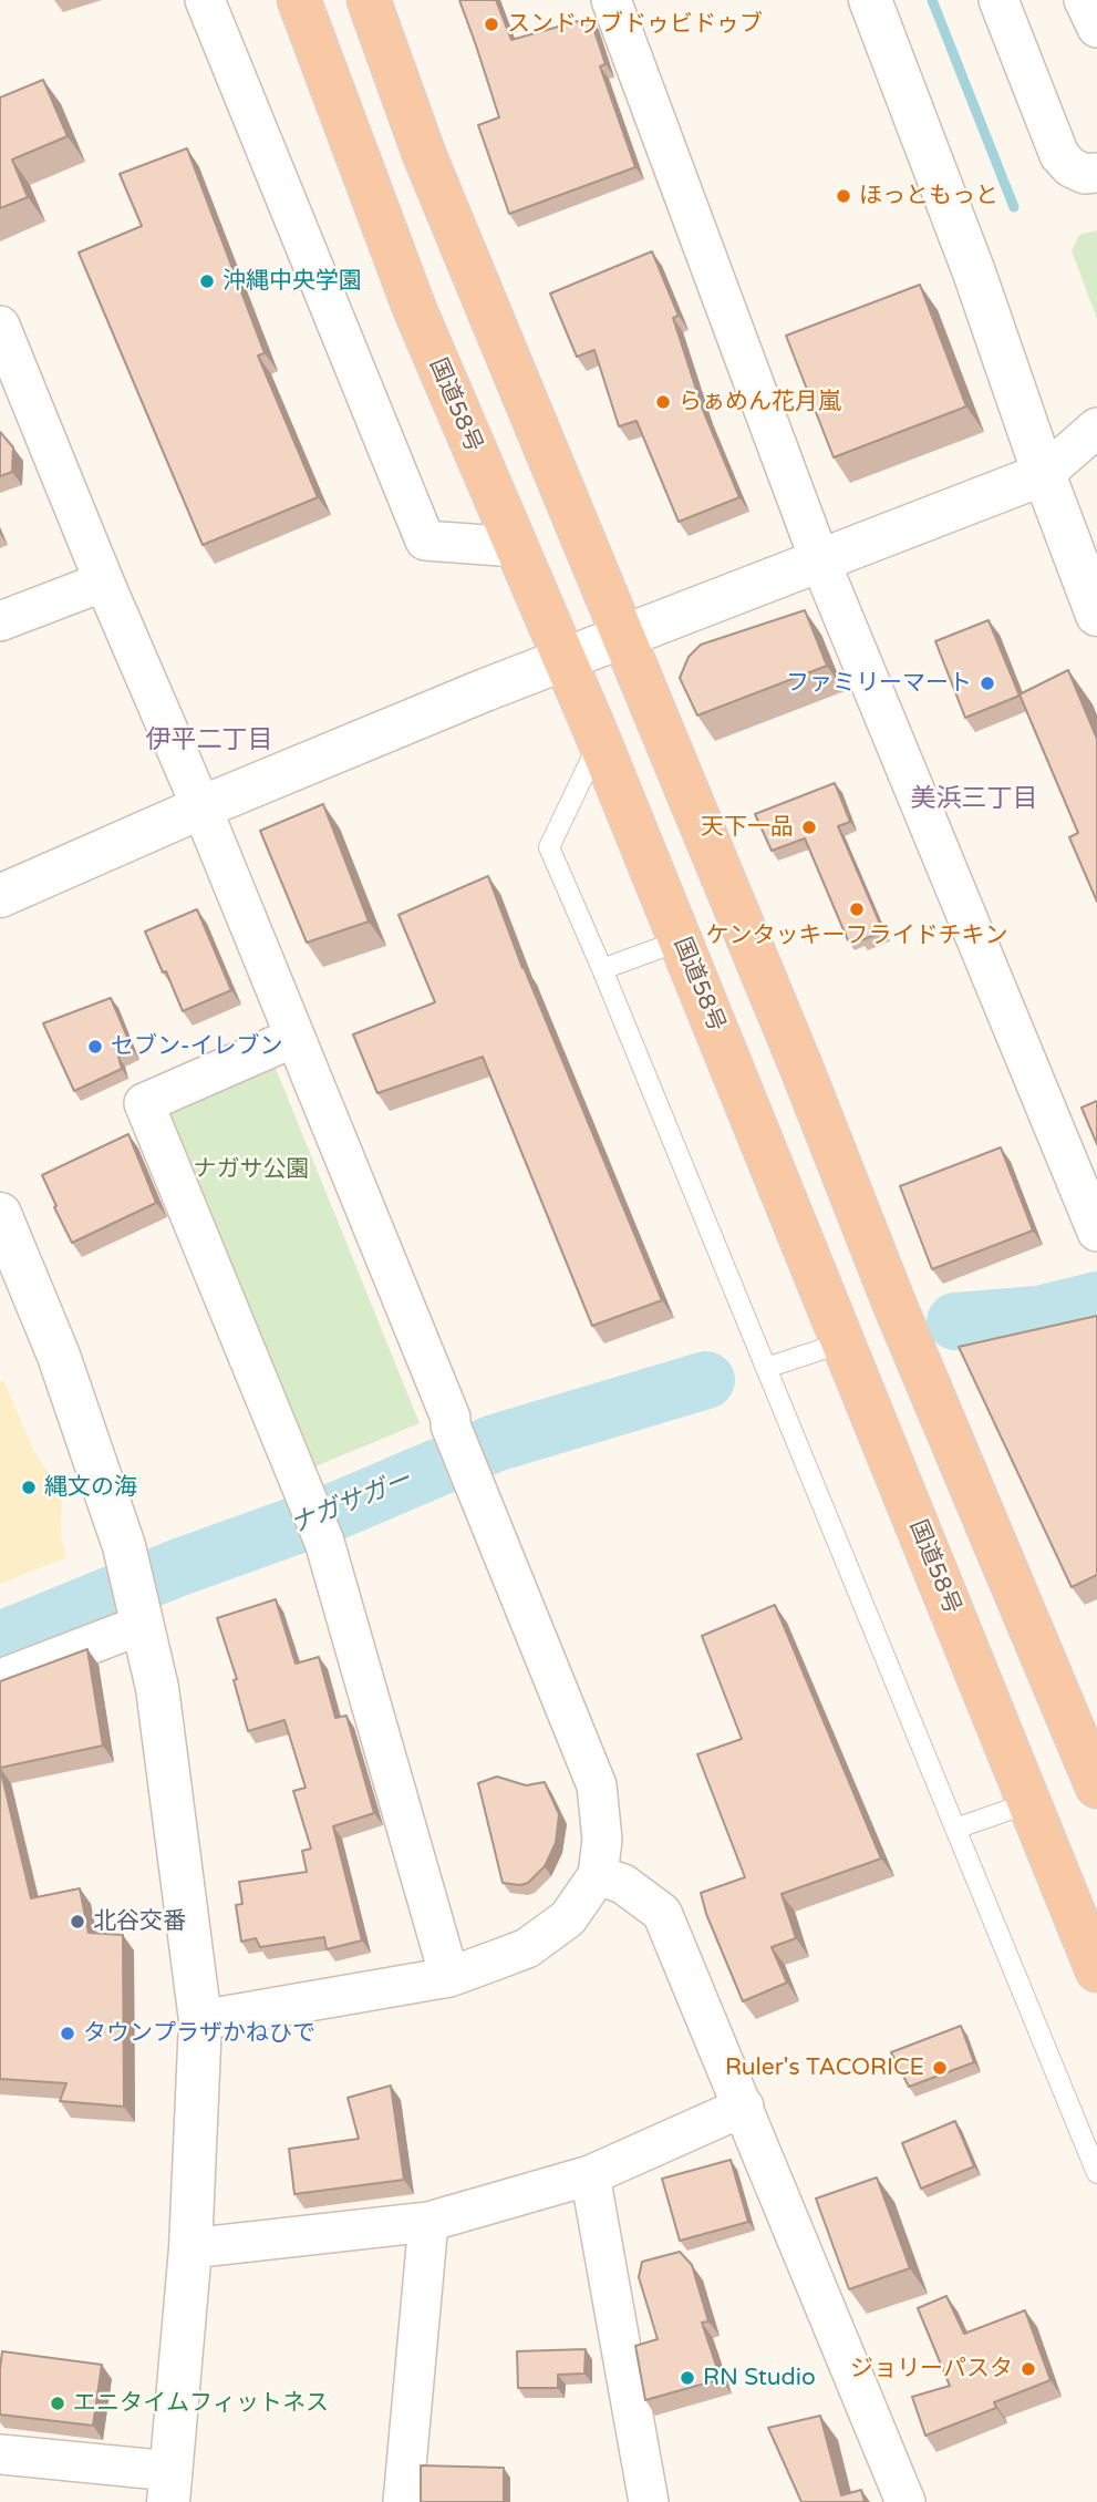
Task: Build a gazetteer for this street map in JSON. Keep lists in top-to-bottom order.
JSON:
{
  "streets": {
    "highway": ["国道58号"]
  },
  "districts": ["伊平二丁目", "美浜三丁目"],
  "water": ["ナガサガー"],
  "parks": ["ナガサ公園"],
  "places": [
    "スンドゥブドゥビドゥブ",
    "ほっともっと",
    "沖縄中央学園",
    "らぁめん花月嵐",
    "ファミリーマート",
    "天下一品",
    "ケンタッキーフライドチキン",
    "セブン-イレブン",
    "縄文の海",
    "北谷交番",
    "タウンプラザかねひで",
    "Ruler's TACORICE",
    "ジョリーパスタ",
    "RN Studio",
    "エニタイムフィットネス"
  ]
}
